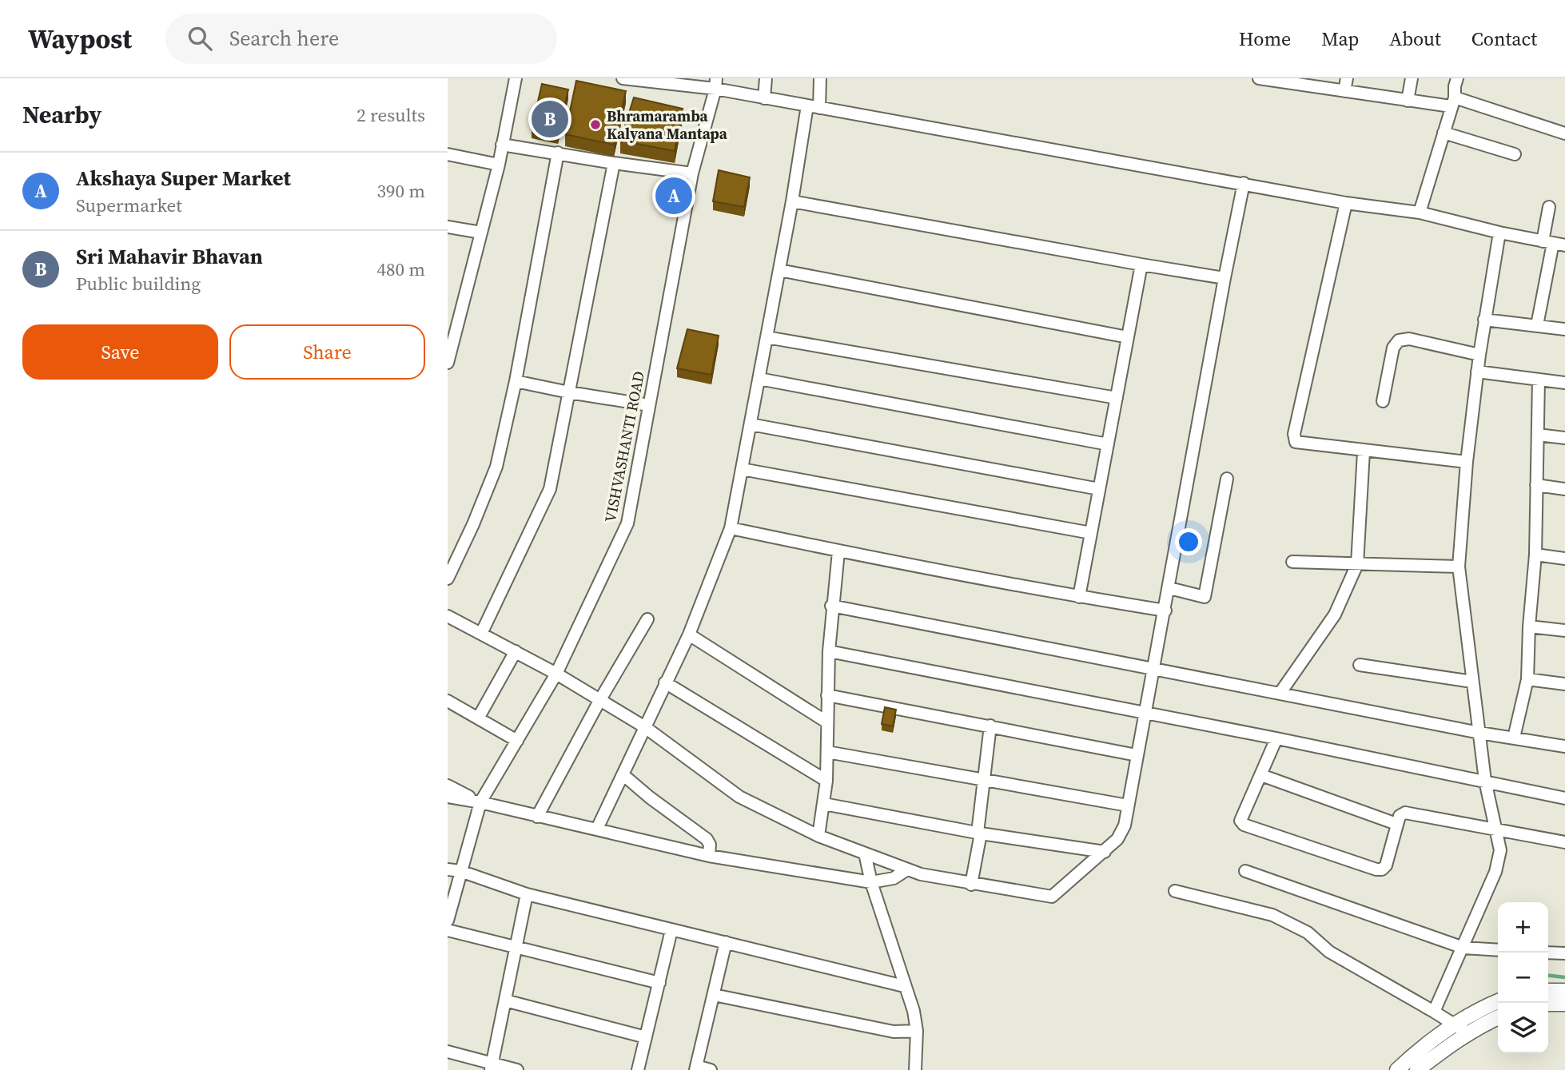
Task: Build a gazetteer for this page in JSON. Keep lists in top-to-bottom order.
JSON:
{
  "streets": {
    "street": ["VISHVASHANTI ROAD"]
  },
  "places": ["Bhramaramba Kalyana Mantapa"],
  "page": {
    "header": "Waypost",
    "search": "Search here",
    "nav": [
      "Home",
      "Map",
      "About",
      "Contact"
    ],
    "heading": ["Nearby", "2 results"],
    "pins": ["B", "A"],
    "list": [
      {
        "mark": "A",
        "name": "Akshaya Super Market",
        "note": "Supermarket",
        "value": "390 m"
      },
      {
        "mark": "B",
        "name": "Sri Mahavir Bhavan",
        "note": "Public building",
        "value": "480 m"
      }
    ],
    "buttons": ["Save", "Share"],
    "map_buttons": ["+", "−"]
  }
}
